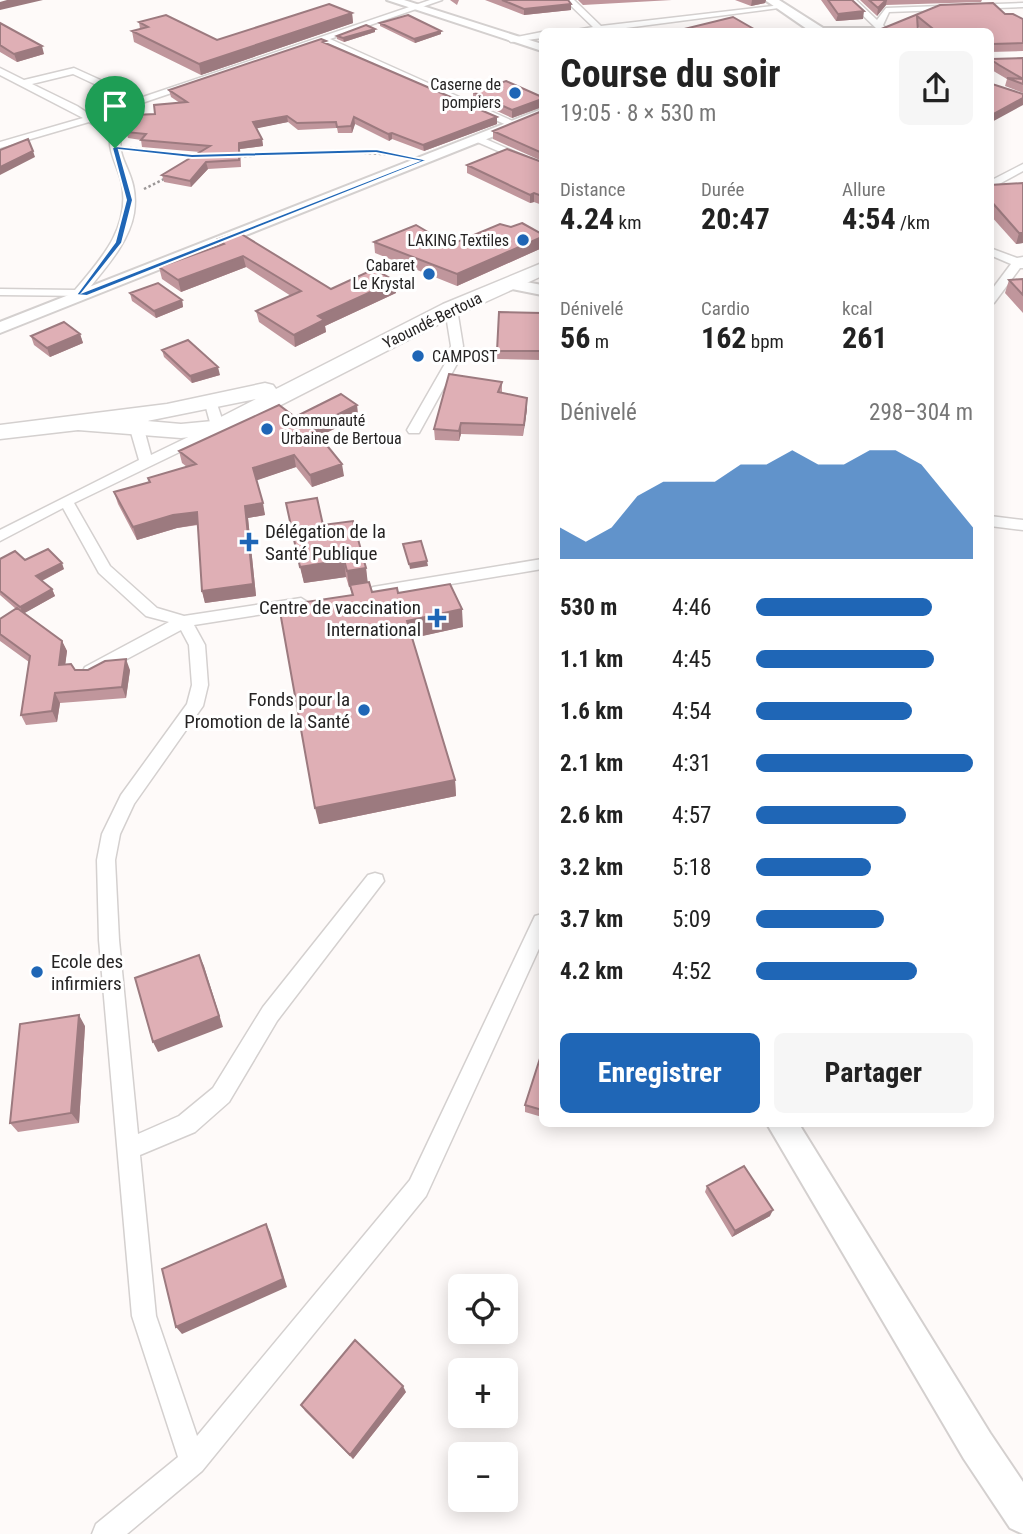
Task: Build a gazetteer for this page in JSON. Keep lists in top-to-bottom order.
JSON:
{
  "streets": {
    "highway": ["Yaoundé-Bertoua"]
  },
  "places": {
    "other": [
      "Caserne de pompiers",
      "LAKING Textiles",
      "Cabaret Le Krystal",
      "CAMPOST",
      "Communauté Urbaine de Bertoua",
      "Fonds pour la Promotion de la Santé",
      "Ecole des infirmiers"
    ],
    "health": ["Délégation de la Santé Publique", "Centre de vaccination International"]
  },
  "page": {
    "heading": ["Course du soir", "19:05 · 8 × 530 m"],
    "stats": [
      ["Distance", "4.24 km"],
      ["Durée", "20:47"],
      ["Allure", "4:54 /km"],
      ["Dénivelé", "56 m"],
      ["Cardio", "162 bpm"],
      ["kcal", "261"]
    ],
    "chart": ["Dénivelé", "298–304 m"],
    "list": [
      {
        "name": "530 m",
        "note": "4:46"
      },
      {
        "name": "1.1 km",
        "note": "4:45"
      },
      {
        "name": "1.6 km",
        "note": "4:54"
      },
      {
        "name": "2.1 km",
        "note": "4:31"
      },
      {
        "name": "2.6 km",
        "note": "4:57"
      },
      {
        "name": "3.2 km",
        "note": "5:18"
      },
      {
        "name": "3.7 km",
        "note": "5:09"
      },
      {
        "name": "4.2 km",
        "note": "4:52"
      }
    ],
    "buttons": ["Enregistrer", "Partager"],
    "map_buttons": ["+", "−"]
  }
}
